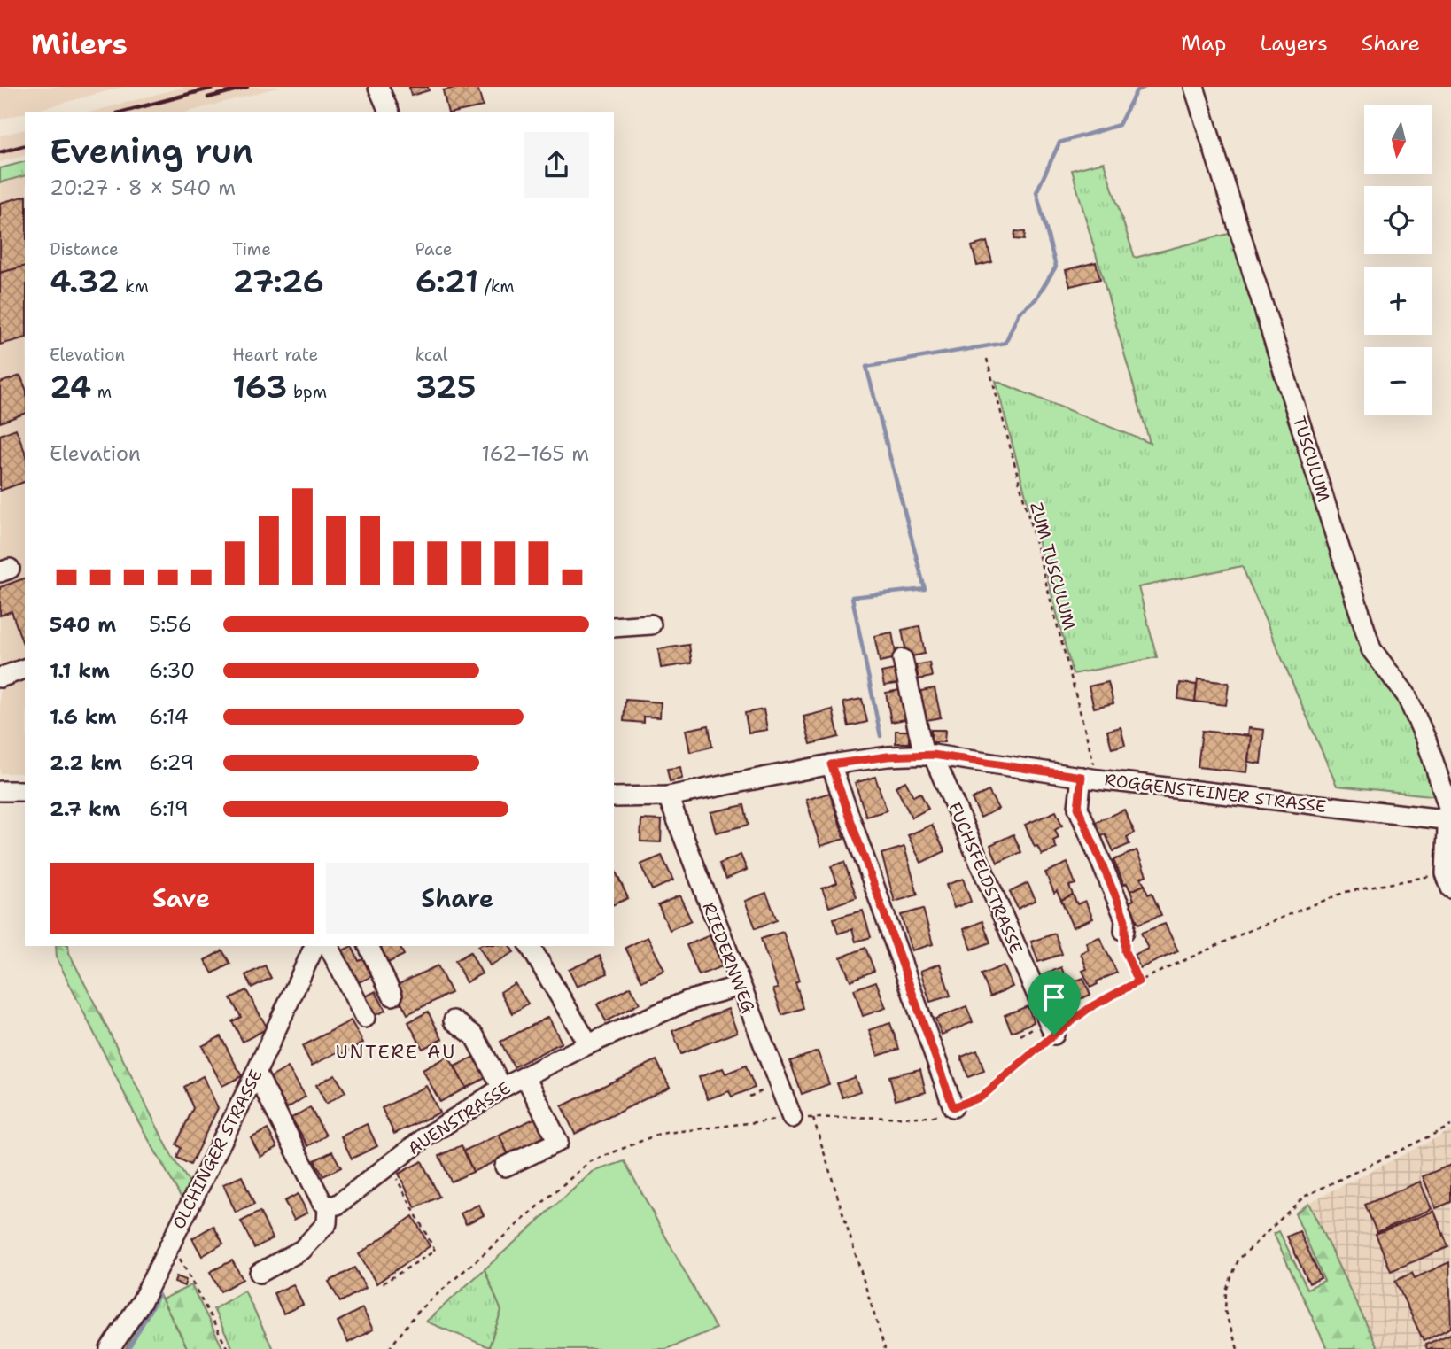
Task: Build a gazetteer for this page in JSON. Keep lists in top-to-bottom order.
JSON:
{
  "streets": {
    "street": [
      "TUSCULUM",
      "ROGGENSTEINER STRASSE",
      "FUCHSFELDSTRASSE",
      "RIEDERNWEG",
      "AUENSTRASSE",
      "OLCHINGER STRASSE"
    ],
    "path": ["ZUM TUSCULUM"]
  },
  "crossings": [
    ["TUSCULUM", "ROGGENSTEINER STRASSE"],
    ["ZUM TUSCULUM", "ROGGENSTEINER STRASSE"],
    ["ROGGENSTEINER STRASSE", "FUCHSFELDSTRASSE"],
    ["ROGGENSTEINER STRASSE", "RIEDERNWEG"],
    ["RIEDERNWEG", "AUENSTRASSE"]
  ],
  "districts": ["UNTERE AU"],
  "north": "bottom",
  "page": {
    "header": "Milers",
    "nav": ["Map", "Layers", "Share"],
    "map_buttons": ["+", "−"],
    "heading": ["Evening run", "20:27 · 8 × 540 m"],
    "stats": [
      ["Distance", "4.32 km"],
      ["Time", "27:26"],
      ["Pace", "6:21 /km"],
      ["Elevation", "24 m"],
      ["Heart rate", "163 bpm"],
      ["kcal", "325"]
    ],
    "chart": ["Elevation", "162–165 m"],
    "list": [
      {
        "name": "540 m",
        "note": "5:56"
      },
      {
        "name": "1.1 km",
        "note": "6:30"
      },
      {
        "name": "1.6 km",
        "note": "6:14"
      },
      {
        "name": "2.2 km",
        "note": "6:29"
      },
      {
        "name": "2.7 km",
        "note": "6:19"
      }
    ],
    "buttons": ["Save", "Share"]
  }
}
